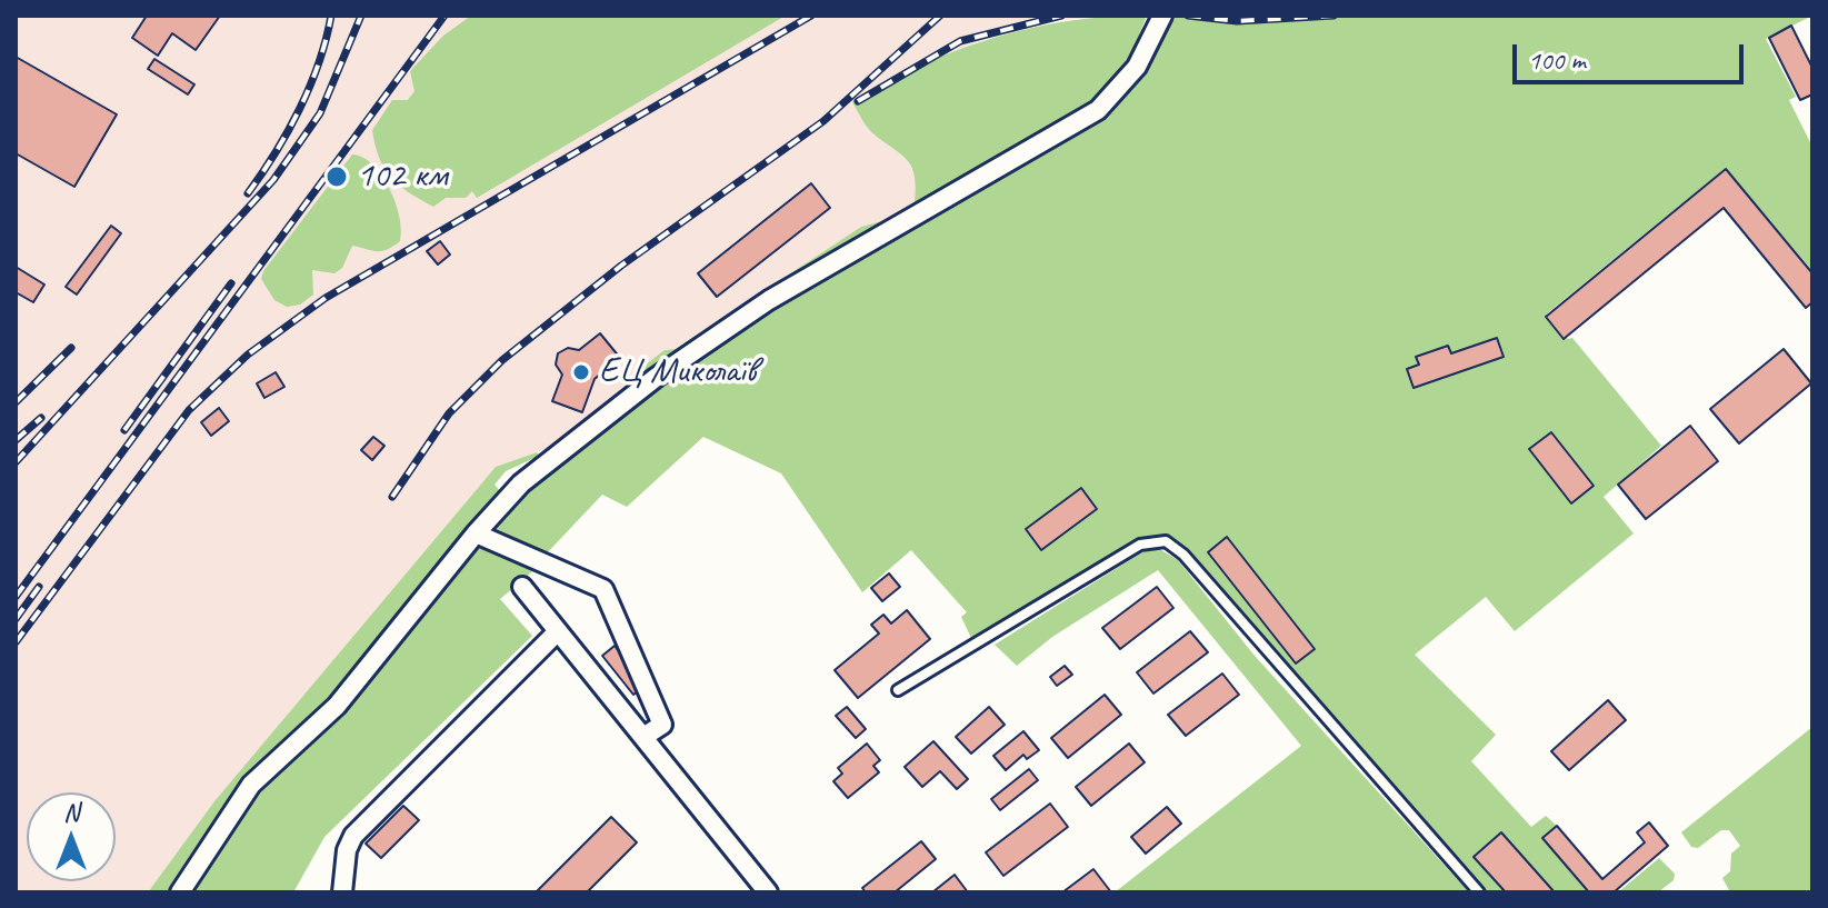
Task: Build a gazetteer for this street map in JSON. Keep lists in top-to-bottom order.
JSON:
{
  "places": ["102 км", "ЕЦ Миколаїв"],
  "scale_bar": "100 m",
  "north": "top"
}
